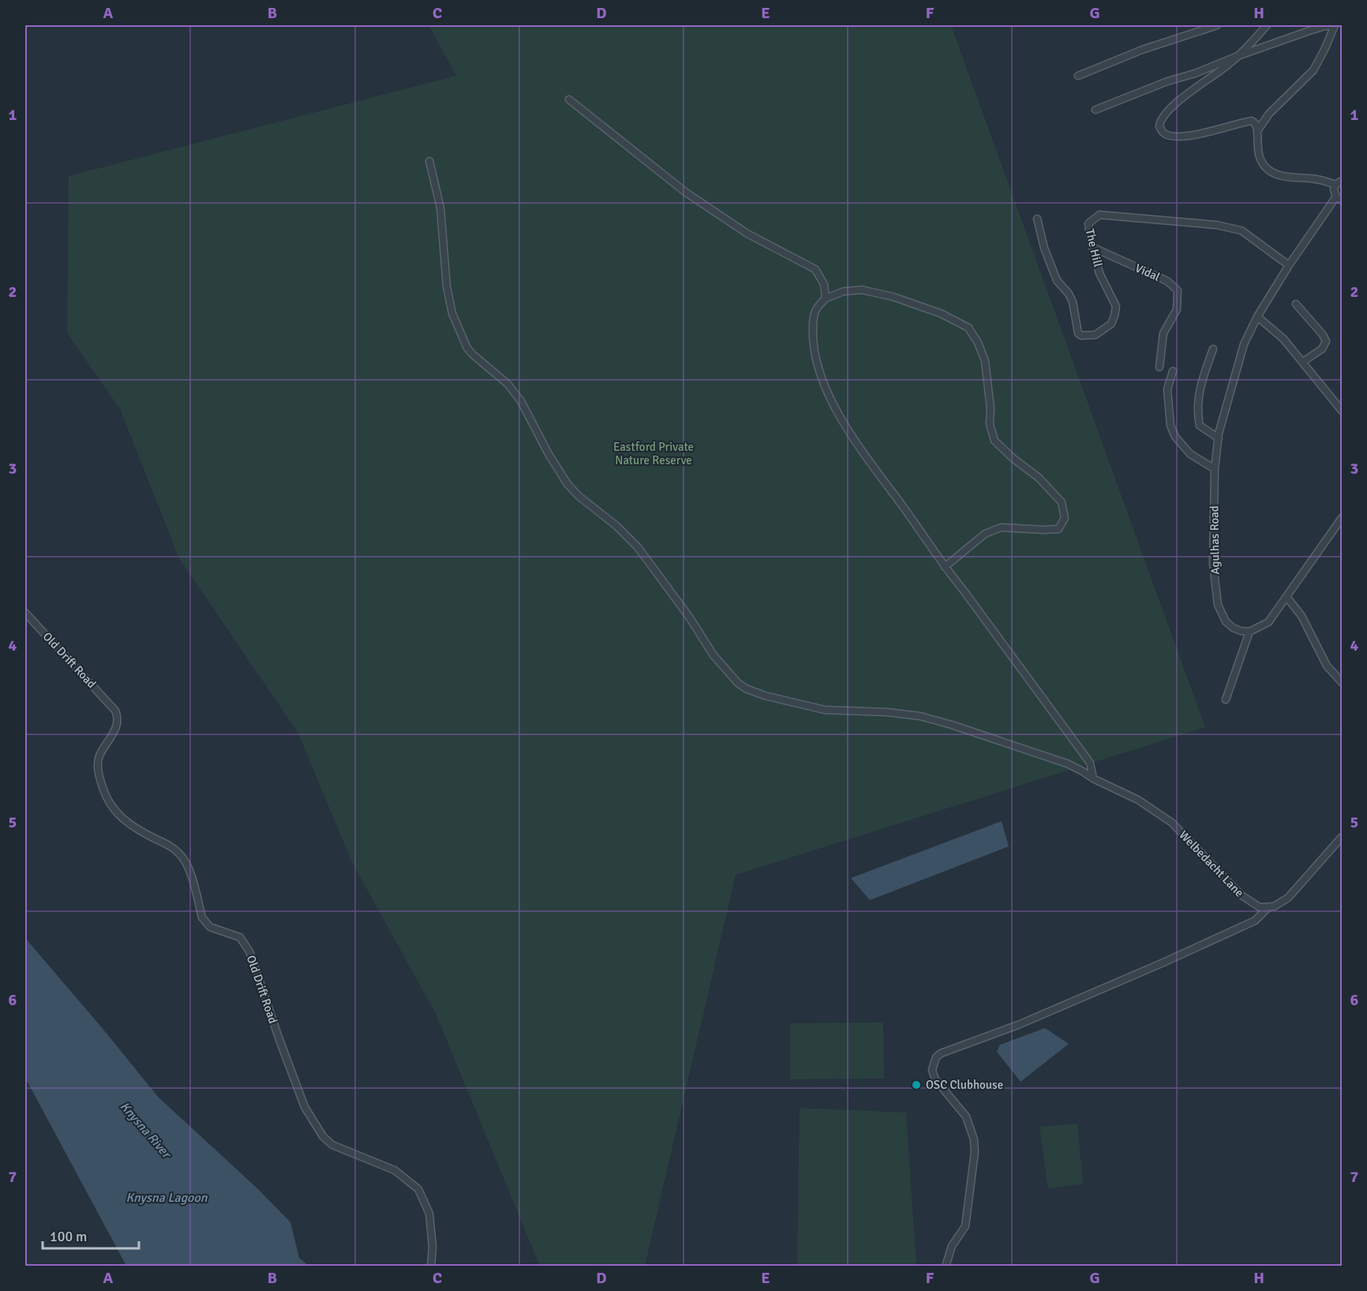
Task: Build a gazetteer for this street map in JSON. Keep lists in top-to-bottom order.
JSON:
{
  "streets": {
    "street": [
      "The Hill",
      "Vidal",
      "Agulhas Road",
      "Old Drift Road",
      "Welbedacht Lane"
    ]
  },
  "crossings": [
    ["The Hill", "Vidal"],
    ["The Hill", "Agulhas Road"]
  ],
  "water": ["Knysna River", "Knysna Lagoon"],
  "parks": ["Eastford Private Nature Reserve"],
  "places": ["OSC Clubhouse"],
  "scale_bar": "100 m",
  "grid": {
    "columns": [
      "A",
      "B",
      "C",
      "D",
      "E",
      "F",
      "G",
      "H"
    ],
    "rows": [
      "1",
      "2",
      "3",
      "4",
      "5",
      "6",
      "7"
    ]
  }
}
